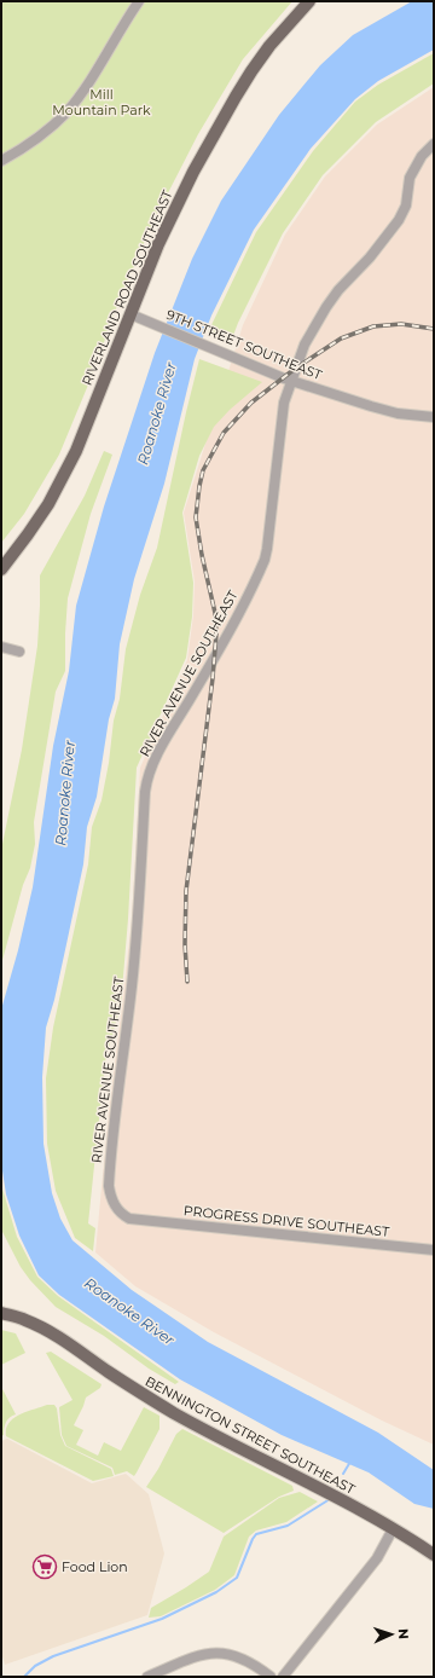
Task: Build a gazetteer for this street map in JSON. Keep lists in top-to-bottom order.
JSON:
{
  "streets": {
    "main road": ["RIVERLAND ROAD SOUTHEAST", "BENNINGTON STREET SOUTHEAST"],
    "street": ["9TH STREET SOUTHEAST", "RIVER AVENUE SOUTHEAST", "PROGRESS DRIVE SOUTHEAST"]
  },
  "crossings": [
    ["RIVERLAND ROAD SOUTHEAST", "9TH STREET SOUTHEAST"],
    ["9TH STREET SOUTHEAST", "RIVER AVENUE SOUTHEAST"],
    ["RIVER AVENUE SOUTHEAST", "PROGRESS DRIVE SOUTHEAST"]
  ],
  "water": ["Roanoke River"],
  "parks": ["Mill Mountain Park"],
  "places": {
    "supermarket": ["Food Lion"]
  },
  "north": "right"
}
